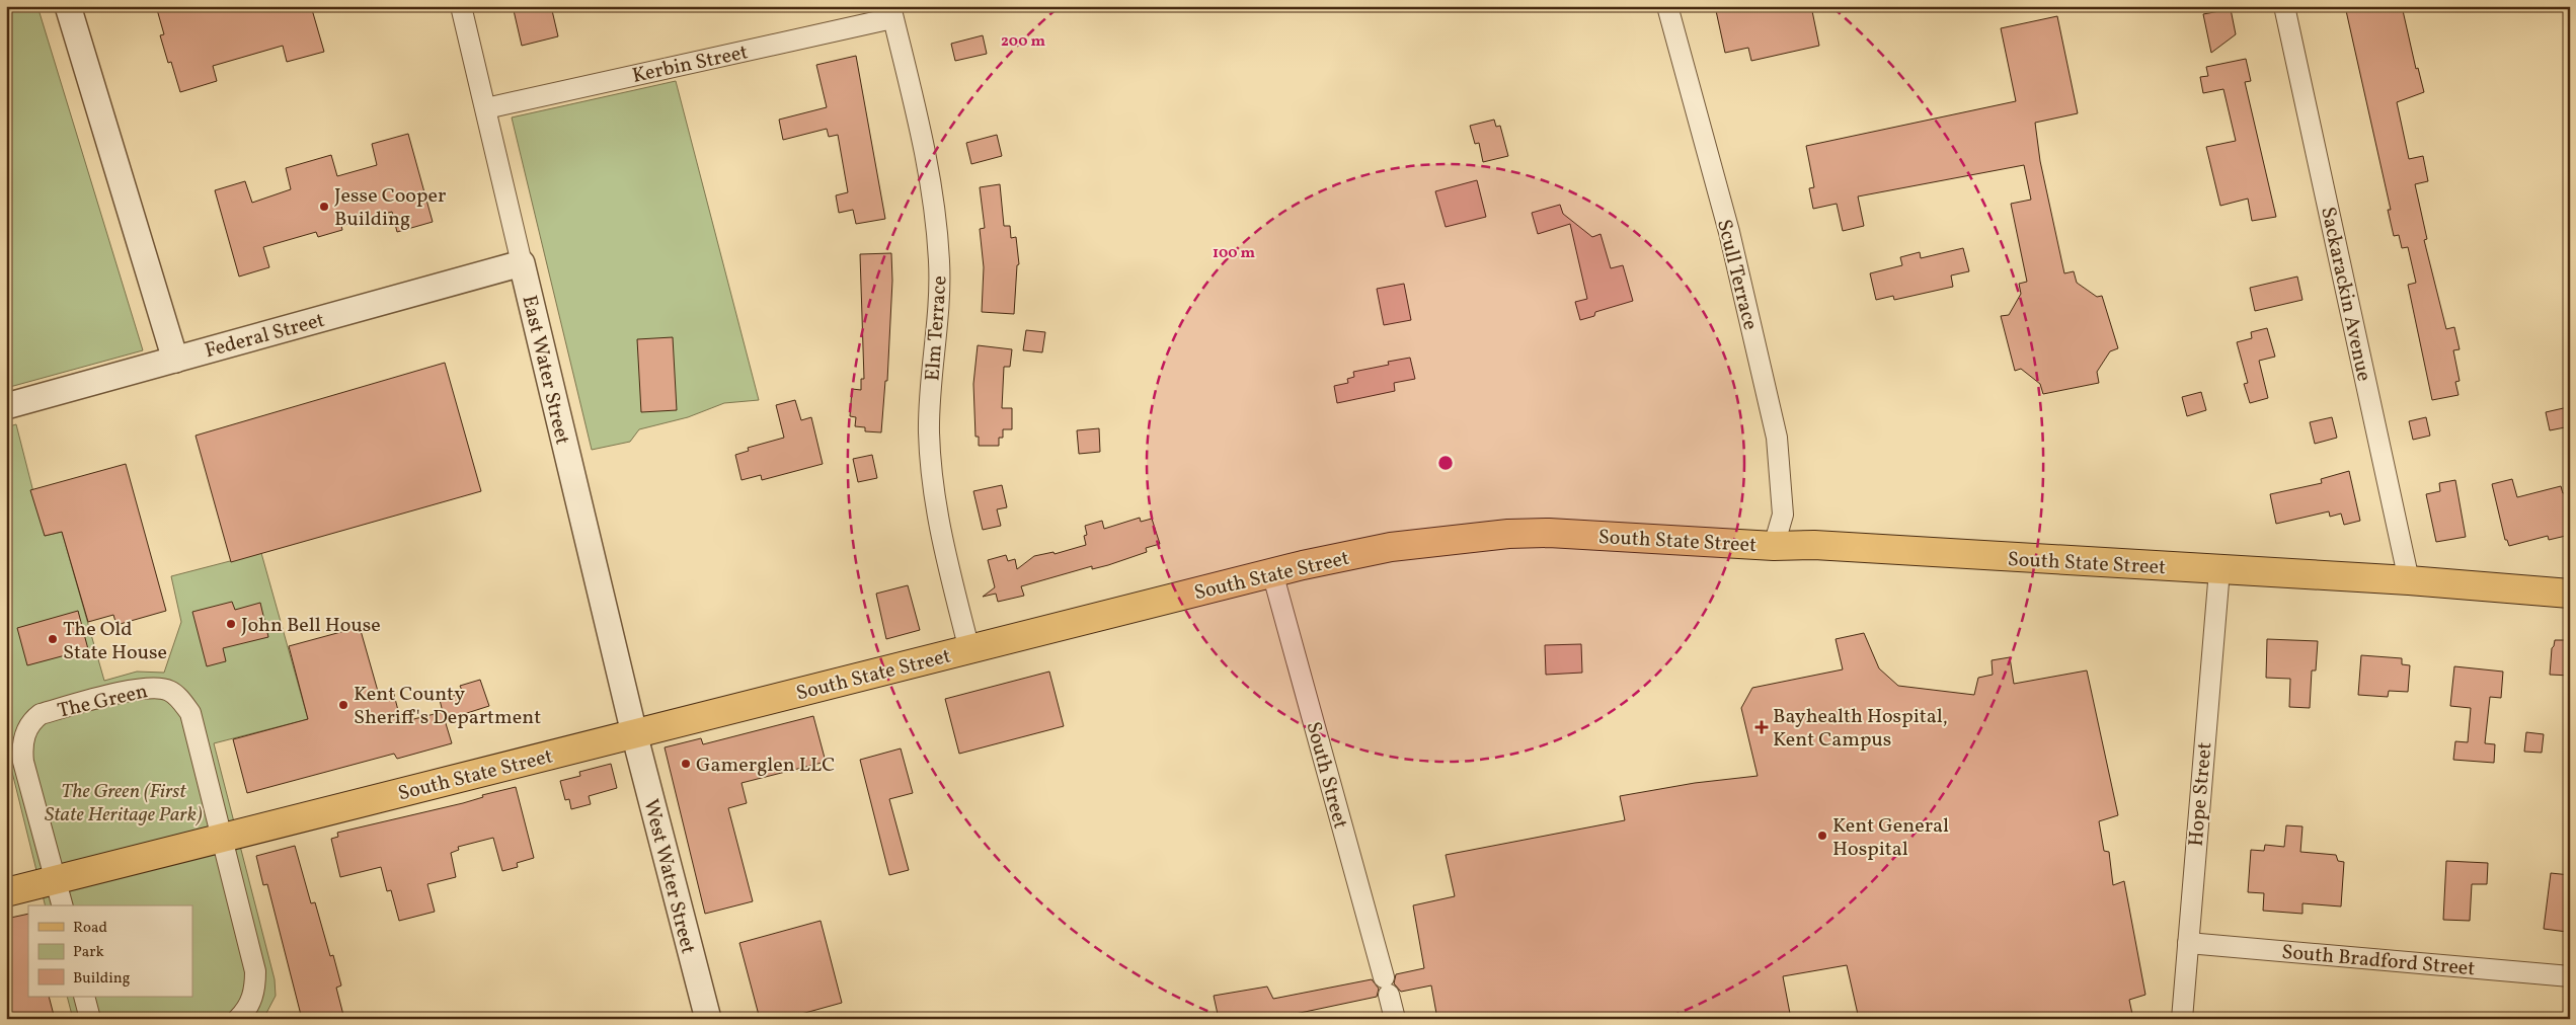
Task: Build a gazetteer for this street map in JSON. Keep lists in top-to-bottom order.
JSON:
{
  "streets": {
    "main road": ["South State Street"],
    "street": [
      "Kerbin Street",
      "Scull Terrace",
      "Sackarackin Avenue",
      "Elm Terrace",
      "Federal Street",
      "East Water Street",
      "The Green",
      "South Street",
      "Hope Street",
      "West Water Street",
      "South Bradford Street"
    ]
  },
  "crossings": [
    ["Kerbin Street", "Elm Terrace"],
    ["Kerbin Street", "East Water Street"],
    ["Scull Terrace", "South State Street"],
    ["Sackarackin Avenue", "South State Street"],
    ["Elm Terrace", "South State Street"],
    ["Federal Street", "East Water Street"],
    ["East Water Street", "South State Street"],
    ["East Water Street", "West Water Street"],
    ["South State Street", "The Green"],
    ["South State Street", "South Street"],
    ["South State Street", "Hope Street"],
    ["South State Street", "West Water Street"],
    ["Hope Street", "South Bradford Street"]
  ],
  "parks": ["The Green (First State Heritage Park)"],
  "places": {
    "other": [
      "Jesse Cooper Building",
      "John Bell House",
      "The Old State House",
      "Kent County Sheriff's Department",
      "Gamerglen LLC",
      "Kent General Hospital"
    ],
    "health": ["Bayhealth Hospital, Kent Campus"]
  },
  "legend": ["Road", "Park", "Building"],
  "rings": ["200 m", "100 m"]
}
